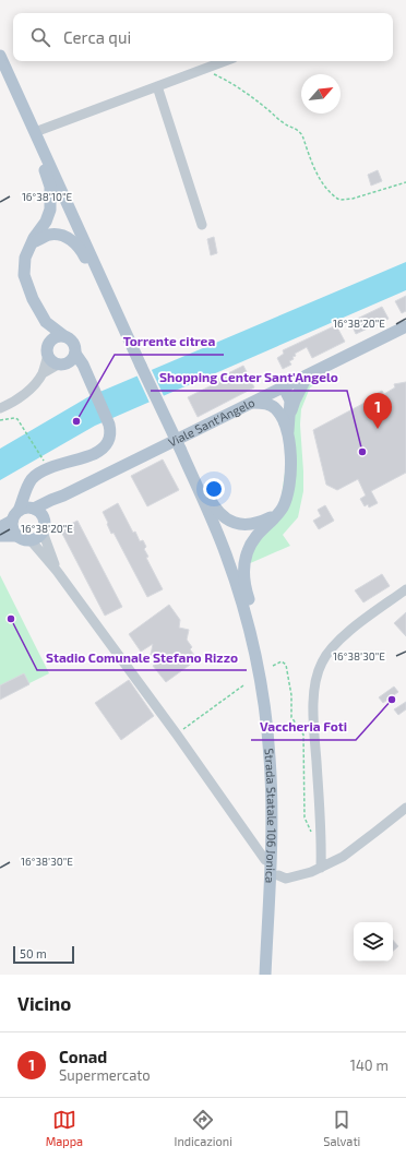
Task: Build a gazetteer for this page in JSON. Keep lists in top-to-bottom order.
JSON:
{
  "streets": {
    "main road": ["Viale Sant'Angelo", "Strada Statale 106 Jonica"]
  },
  "places": [
    "Torrente citrea",
    "Shopping Center Sant'Angelo",
    "Stadio Comunale Stefano Rizzo",
    "Vaccheria Foti"
  ],
  "scale_bar": "50 m",
  "north": "top right",
  "page": {
    "search": "Cerca qui",
    "pins": "1",
    "scale": "50 m",
    "heading": "Vicino",
    "list": [
      {
        "mark": "1",
        "name": "Conad",
        "note": "Supermercato",
        "value": "140 m"
      }
    ],
    "nav": ["Mappa", "Indicazioni", "Salvati"]
  },
  "coordinates": ["16°38'10\"E", "16°38'20\"E", "16°38'30\"E"]
}
